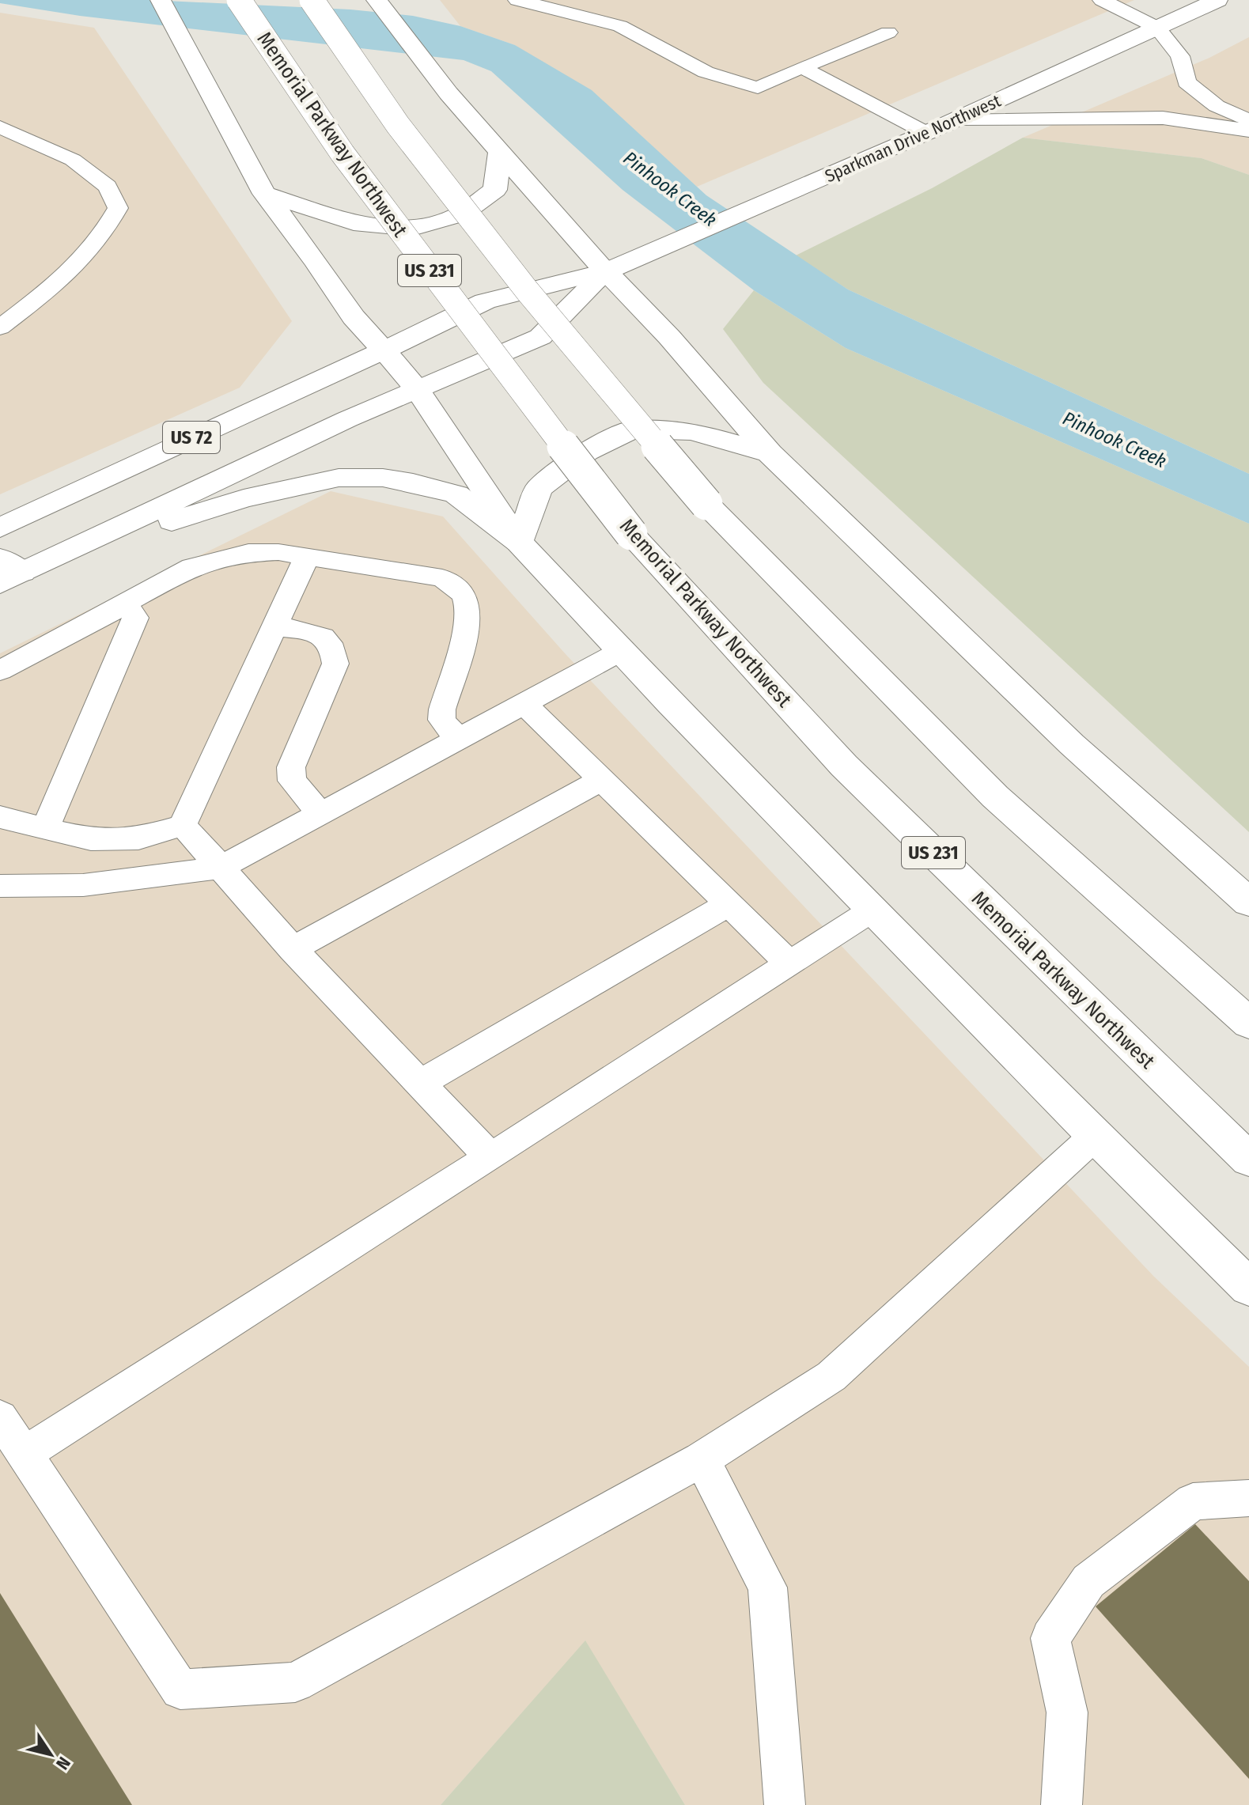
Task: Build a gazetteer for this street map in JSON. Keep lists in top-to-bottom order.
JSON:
{
  "streets": {
    "main road": [
      "Memorial Parkway Northwest",
      "Sparkman Drive Northwest",
      "US 231",
      "US 72"
    ]
  },
  "crossings": [
    ["Sparkman Drive Northwest", "US 72"]
  ],
  "water": ["Pinhook Creek"],
  "north": "bottom right"
}
